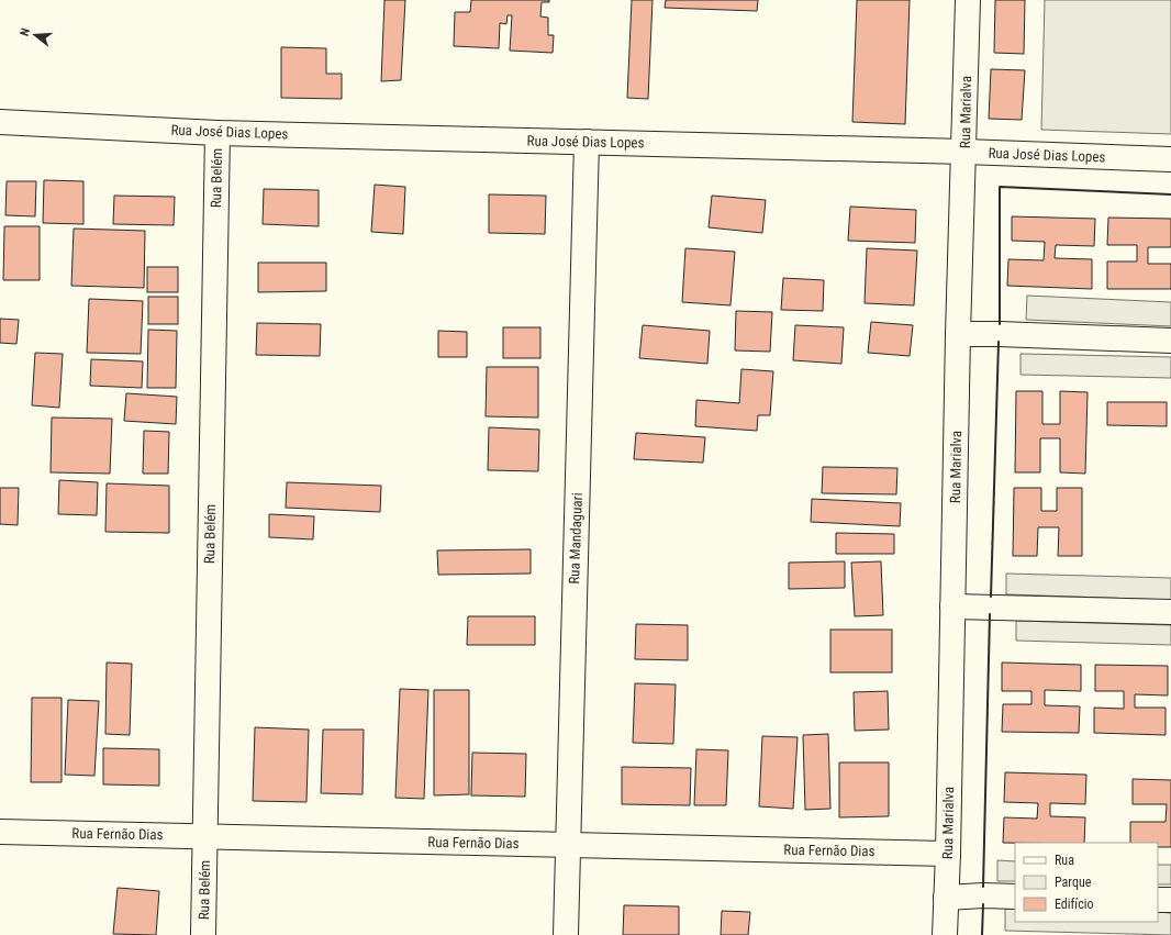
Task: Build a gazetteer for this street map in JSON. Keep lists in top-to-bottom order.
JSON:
{
  "streets": {
    "street": [
      "Rua Marialva",
      "Rua José Dias Lopes",
      "Rua Belém",
      "Rua Mandaguari",
      "Rua Fernão Dias"
    ]
  },
  "crossings": [
    ["Rua Marialva", "Rua José Dias Lopes"],
    ["Rua Marialva", "Rua Fernão Dias"],
    ["Rua José Dias Lopes", "Rua Belém"],
    ["Rua José Dias Lopes", "Rua Mandaguari"],
    ["Rua Belém", "Rua Fernão Dias"],
    ["Rua Mandaguari", "Rua Fernão Dias"]
  ],
  "legend": ["Rua", "Parque", "Edifício"],
  "north": "left"
}
